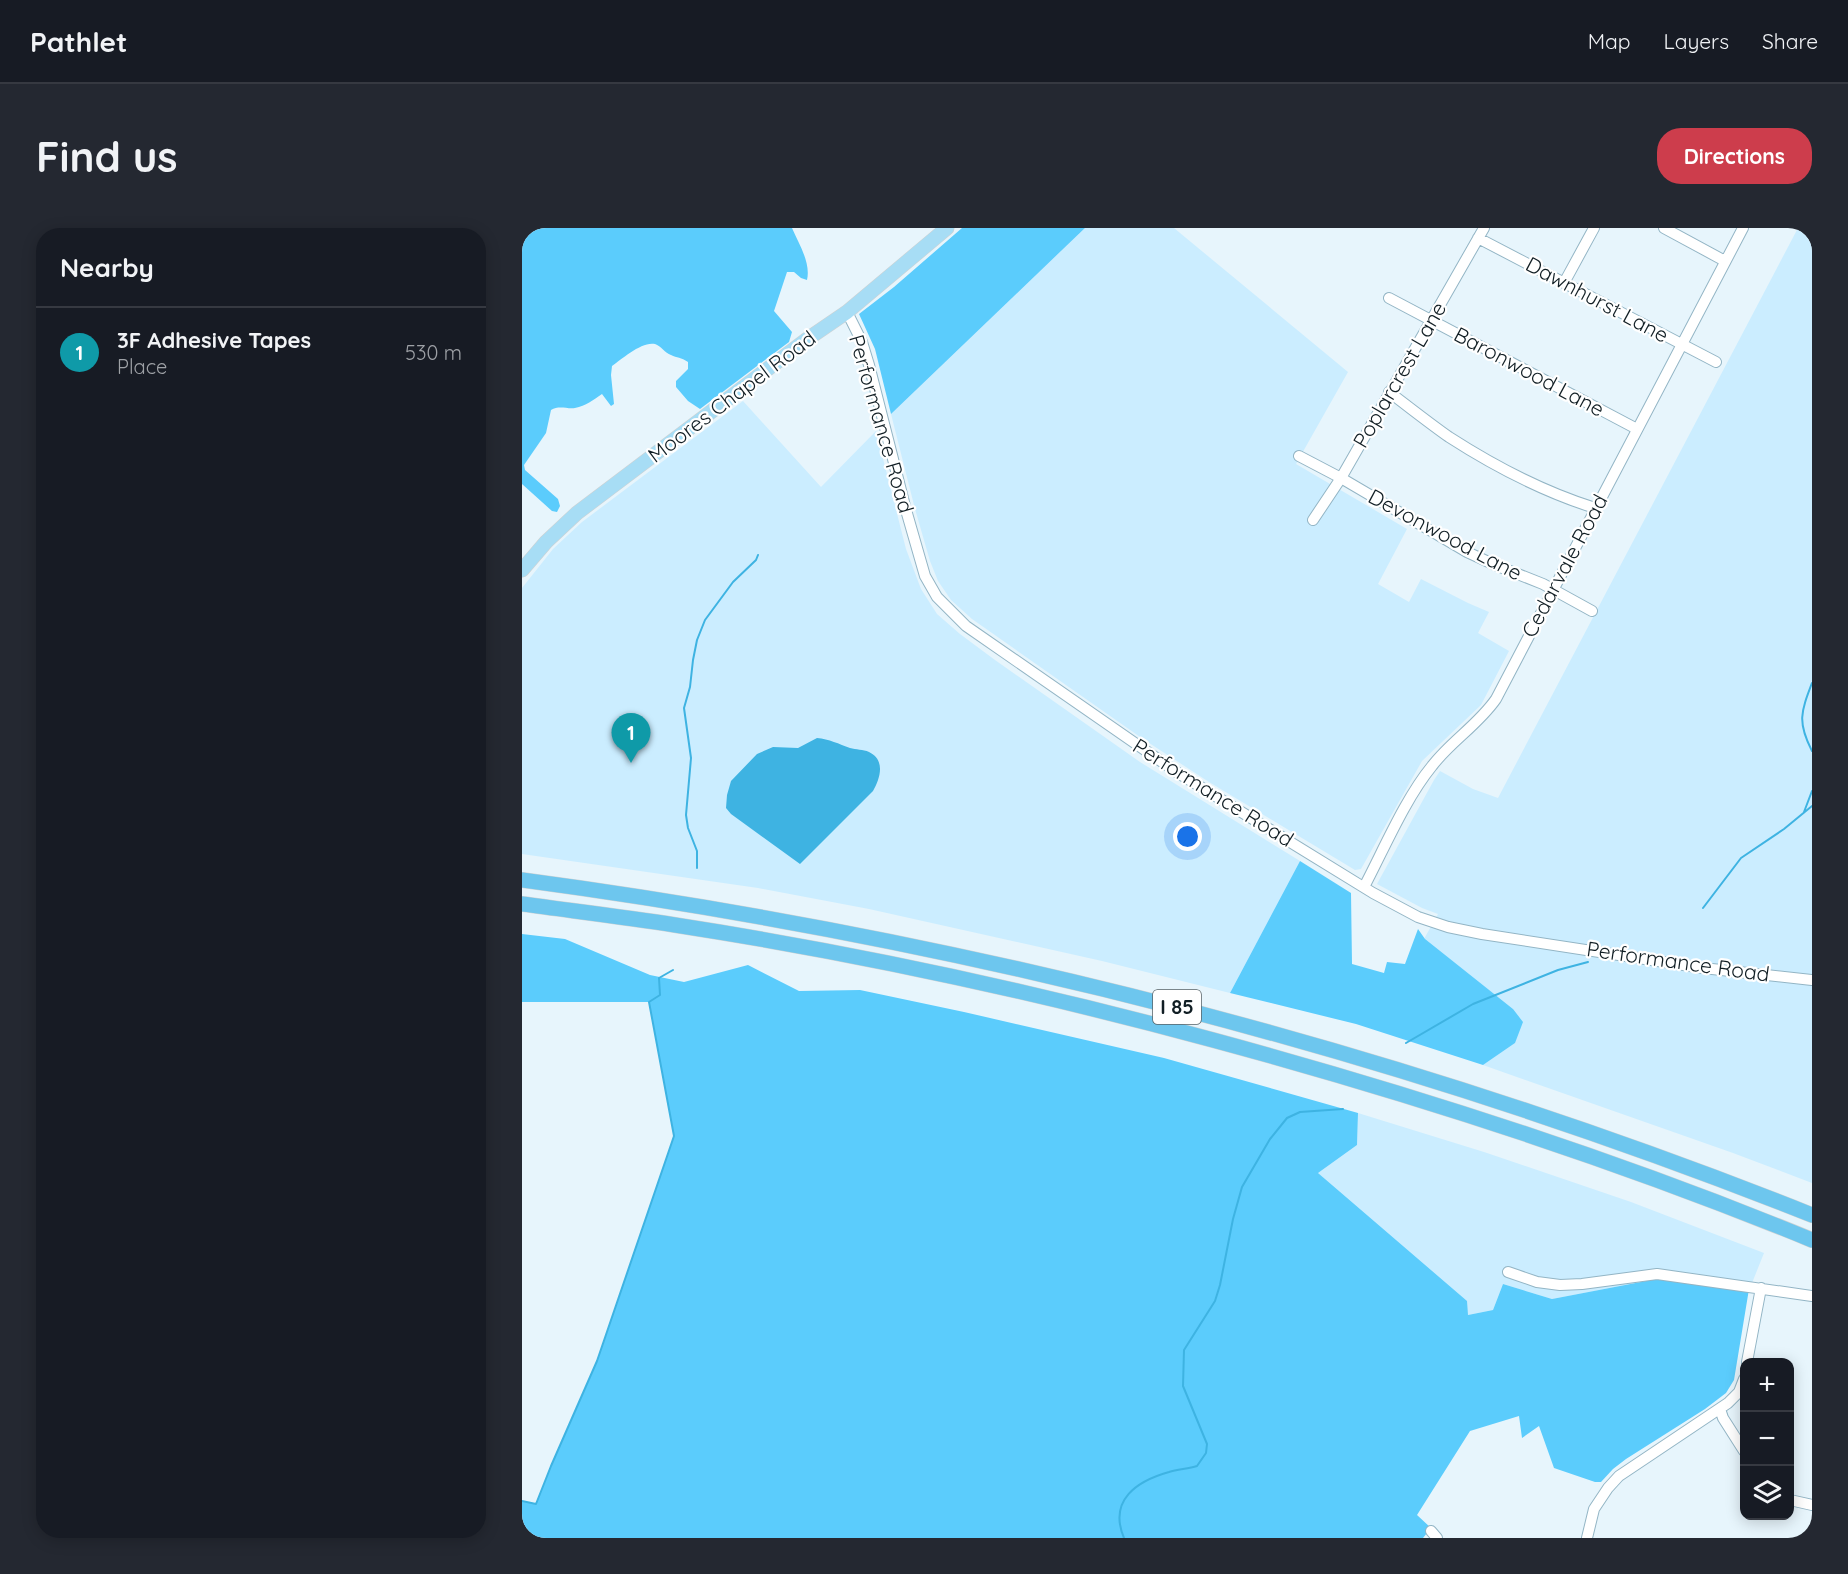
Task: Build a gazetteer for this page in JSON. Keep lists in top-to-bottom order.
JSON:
{
  "streets": {
    "highway": ["I 85"],
    "main road": ["Moores Chapel Road"],
    "street": [
      "Dawnhurst Lane",
      "Baronwood Lane",
      "Poplarcrest Lane",
      "Performance Road",
      "Devonwood Lane",
      "Cedarvale Road"
    ]
  },
  "crossings": [
    ["Dawnhurst Lane", "Poplarcrest Lane"],
    ["Dawnhurst Lane", "Cedarvale Road"],
    ["Baronwood Lane", "Poplarcrest Lane"],
    ["Baronwood Lane", "Cedarvale Road"],
    ["Poplarcrest Lane", "Devonwood Lane"],
    ["Moores Chapel Road", "Performance Road"],
    ["Performance Road", "Cedarvale Road"],
    ["Devonwood Lane", "Cedarvale Road"]
  ],
  "page": {
    "header": "Pathlet",
    "nav": ["Map", "Layers", "Share"],
    "buttons": "Directions",
    "title": "Find us",
    "heading": "Nearby",
    "list": [
      {
        "mark": "1",
        "name": "3F Adhesive Tapes",
        "note": "Place",
        "value": "530 m"
      }
    ],
    "pins": "1",
    "map_buttons": ["+", "−"]
  }
}
